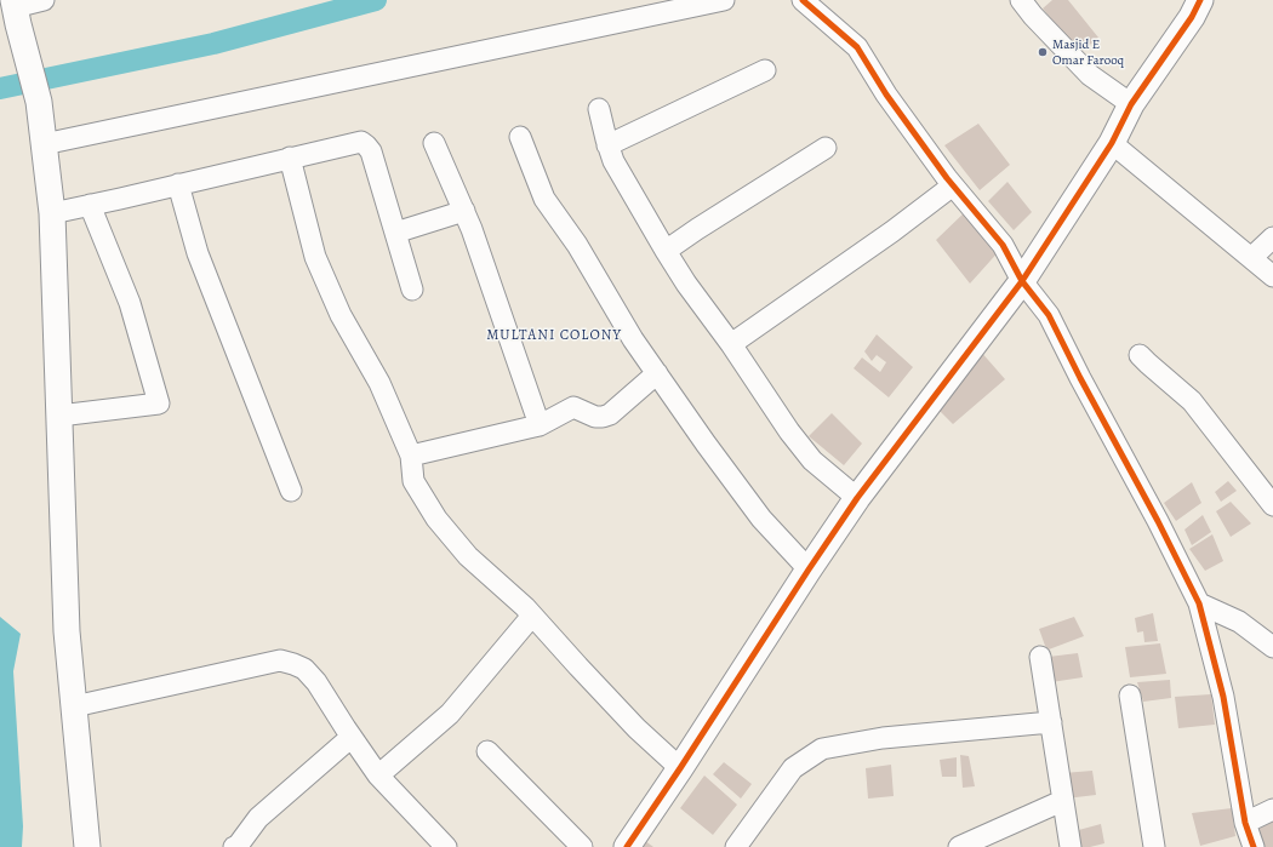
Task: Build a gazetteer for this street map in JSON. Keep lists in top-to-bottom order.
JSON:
{
  "districts": ["MULTANI COLONY"],
  "places": ["Masjid E Omar Farooq"]
}
